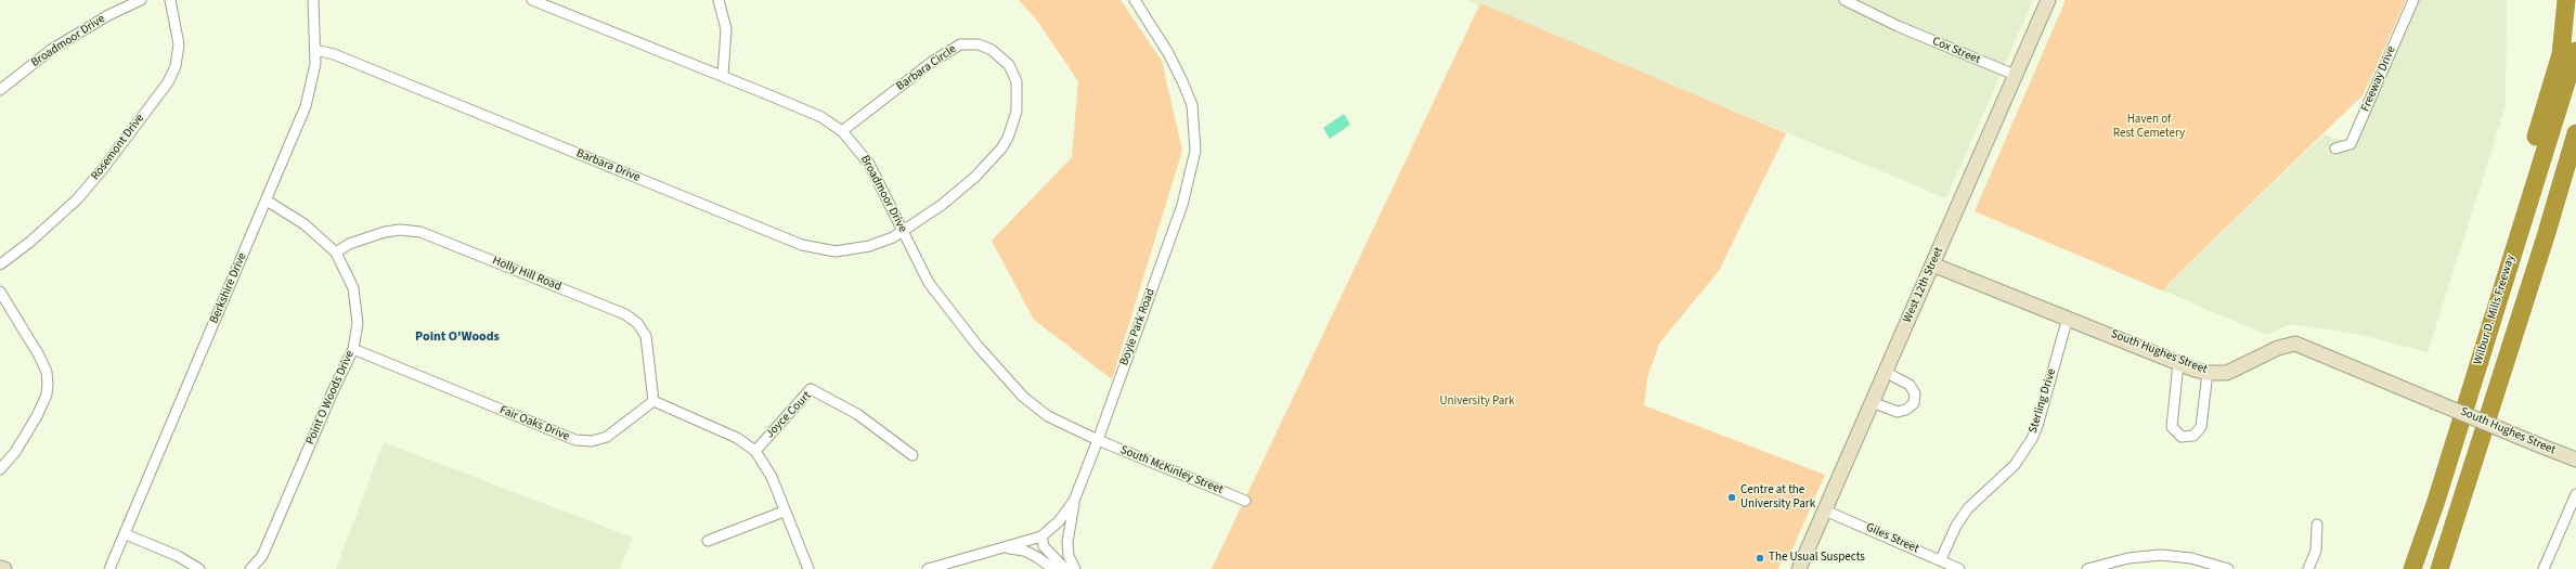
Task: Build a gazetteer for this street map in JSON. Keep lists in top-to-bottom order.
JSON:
{
  "streets": {
    "highway": ["Wilbur D. Mills Freeway"],
    "street": [
      "Broadmoor Drive",
      "Cox Street",
      "Barbara Circle",
      "Freeway Drive",
      "Rosemont Drive",
      "Barbara Drive",
      "Holly Hill Road",
      "West 12th Street",
      "Berkshire Drive",
      "Boyle Park Road",
      "South Hughes Street",
      "Point O Woods Drive",
      "Sterling Drive",
      "Joyce Court",
      "Fair Oaks Drive",
      "South McKinley Street",
      "Giles Street"
    ]
  },
  "crossings": [
    ["Broadmoor Drive", "Barbara Circle"],
    ["Broadmoor Drive", "Barbara Drive"],
    ["Broadmoor Drive", "Boyle Park Road"],
    ["Broadmoor Drive", "South McKinley Street"],
    ["Cox Street", "West 12th Street"],
    ["Barbara Circle", "Barbara Drive"],
    ["Barbara Drive", "Berkshire Drive"],
    ["Holly Hill Road", "Point O Woods Drive"],
    ["Holly Hill Road", "Fair Oaks Drive"],
    ["West 12th Street", "South Hughes Street"],
    ["West 12th Street", "Giles Street"],
    ["Berkshire Drive", "Point O Woods Drive"],
    ["Boyle Park Road", "South McKinley Street"],
    ["South Hughes Street", "Sterling Drive"],
    ["Point O Woods Drive", "Fair Oaks Drive"],
    ["Sterling Drive", "Giles Street"]
  ],
  "districts": ["Point O'Woods"],
  "parks": ["Haven of Rest Cemetery", "University Park"],
  "places": ["Centre at the University Park", "The Usual Suspects"]
}
